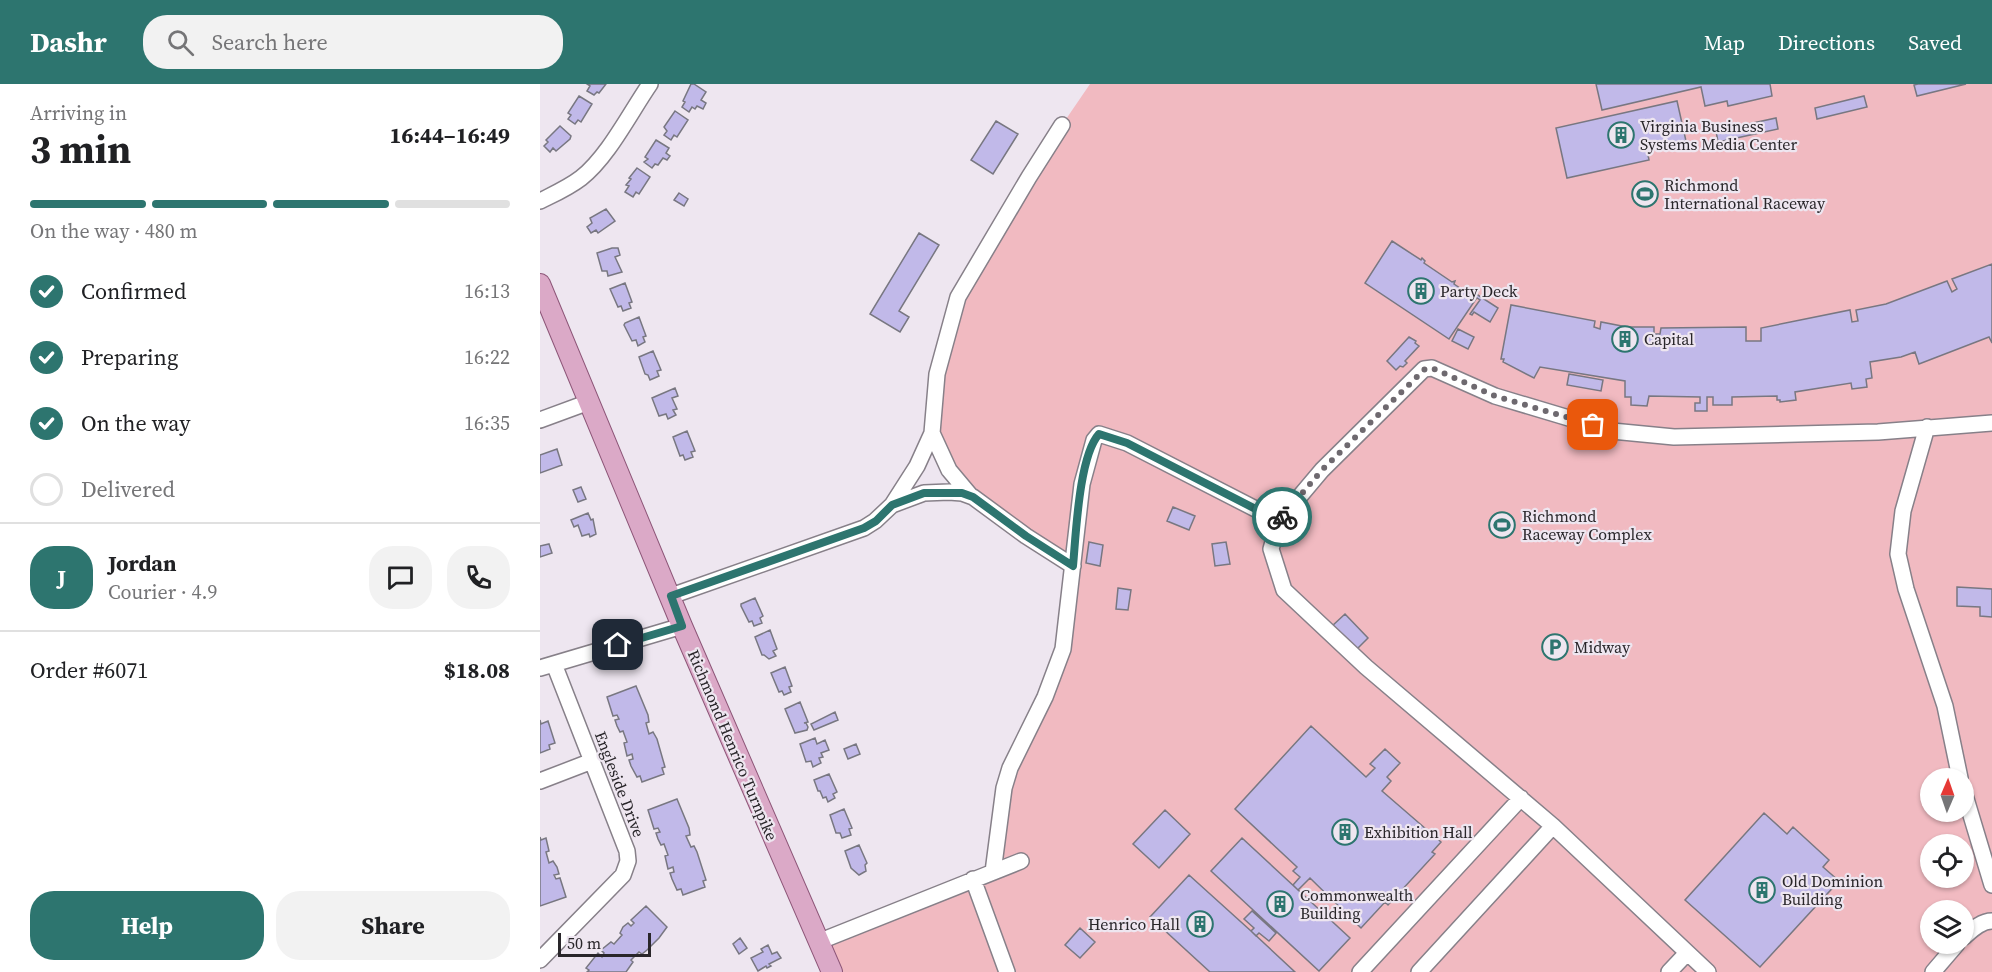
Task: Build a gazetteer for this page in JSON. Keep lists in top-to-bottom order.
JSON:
{
  "streets": {
    "main road": ["Richmond Henrico Turnpike"],
    "street": ["Engleside Drive"]
  },
  "places": {
    "building": [
      "Virginia Business Systems Media Center",
      "Party Deck",
      "Capital",
      "Exhibition Hall",
      "Old Dominion Building",
      "Commonwealth Building",
      "Henrico Hall"
    ],
    "sports": ["Richmond International Raceway", "Richmond Raceway Complex"],
    "parking": ["Midway"]
  },
  "scale_bar": "50 m",
  "north": "top",
  "page": {
    "header": "Dashr",
    "search": "Search here",
    "nav": ["Map", "Directions", "Saved"],
    "heading": ["3 min", "Arriving in", "16:44–16:49"],
    "panel": [
      "Jordan",
      "Courier · 4.9",
      "Order #6071",
      "$18.08"
    ],
    "bar": "On the way · 480 m",
    "list": [
      ["Confirmed", "16:13"],
      ["Preparing", "16:22"],
      ["On the way", "16:35"],
      "Delivered"
    ],
    "round": "J",
    "buttons": ["Help", "Share"],
    "scale": "50 m"
  }
}
